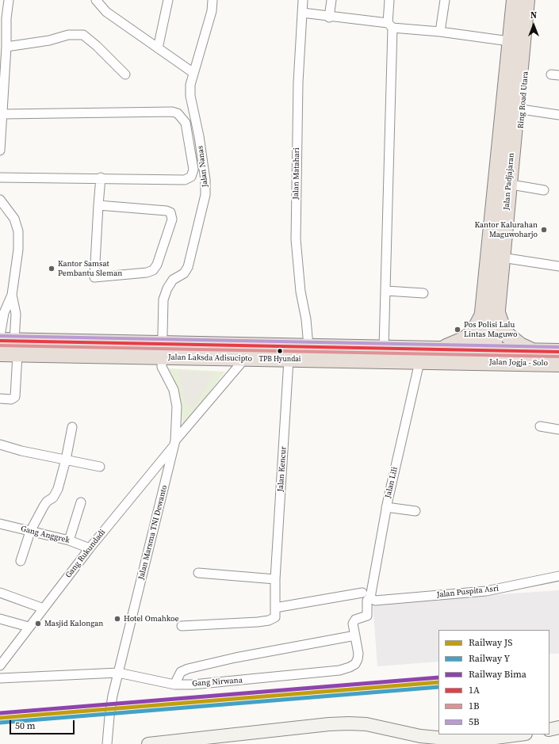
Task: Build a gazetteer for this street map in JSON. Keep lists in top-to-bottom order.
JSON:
{
  "streets": {
    "highway": ["Jalan Padjajaran", "Jalan Laksda Adisucipto", "Jalan Jogja - Solo"],
    "street": [
      "Ring Road Utara",
      "Jalan Nanas",
      "Jalan Matahari",
      "Jalan Kencur",
      "Jalan Lili",
      "Jalan Marsma TNI Dewanto",
      "Gang Anggrek",
      "Gang Rukundadi",
      "Jalan Puspita Asri",
      "Gang Nirwana"
    ]
  },
  "crossings": [
    ["Ring Road Utara", "Jalan Padjajaran"],
    ["Jalan Nanas", "Jalan Laksda Adisucipto"],
    ["Jalan Nanas", "Jalan Marsma TNI Dewanto"],
    ["Jalan Nanas", "Gang Rukundadi"],
    ["Jalan Matahari", "Jalan Laksda Adisucipto"],
    ["Jalan Padjajaran", "Jalan Laksda Adisucipto"],
    ["Jalan Padjajaran", "Jalan Jogja - Solo"],
    ["Jalan Laksda Adisucipto", "Jalan Jogja - Solo"],
    ["Jalan Laksda Adisucipto", "Jalan Kencur"],
    ["Jalan Laksda Adisucipto", "Jalan Lili"],
    ["Jalan Laksda Adisucipto", "Jalan Marsma TNI Dewanto"],
    ["Jalan Kencur", "Jalan Puspita Asri"],
    ["Jalan Lili", "Jalan Puspita Asri"],
    ["Jalan Lili", "Gang Nirwana"],
    ["Jalan Marsma TNI Dewanto", "Gang Rukundadi"],
    ["Jalan Marsma TNI Dewanto", "Gang Nirwana"],
    ["Gang Anggrek", "Gang Rukundadi"],
    ["Jalan Puspita Asri", "Gang Nirwana"]
  ],
  "places": [
    "Kantor Kalurahan Maguwoharjo",
    "Kantor Samsat Pembantu Sleman",
    "Pos Polisi Lalu Lintas Maguwo",
    "TPB Hyundai",
    "Hotel Omahkoe",
    "Masjid Kalongan"
  ],
  "lines": [
    "transit line 5B",
    "transit line 1A",
    "transit line 1B",
    "rail line Bima",
    "rail line JS",
    "rail line Y"
  ],
  "legend": [
    "Railway JS",
    "Railway Y",
    "Railway Bima",
    "1A",
    "1B",
    "5B"
  ],
  "scale_bar": "50 m",
  "north": "top"
}
